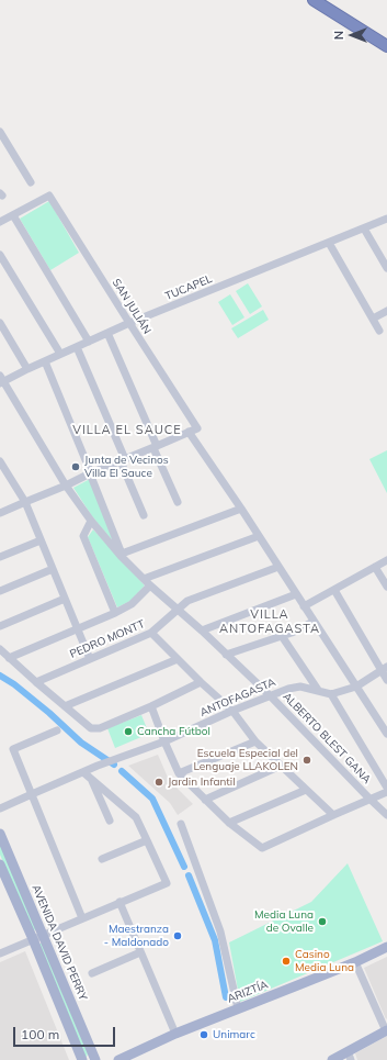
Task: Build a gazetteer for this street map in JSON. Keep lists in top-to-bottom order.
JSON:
{
  "streets": {
    "main road": ["AVENIDA DAVID PERRY", "ARIZTÍA"],
    "street": [
      "TUCAPEL",
      "SAN JULIÁN",
      "PEDRO MONTT",
      "ANTOFAGASTA",
      "ALBERTO BLEST GANA"
    ]
  },
  "crossings": [
    ["TUCAPEL", "SAN JULIÁN"],
    ["TUCAPEL", "ALBERTO BLEST GANA"],
    ["PEDRO MONTT", "ALBERTO BLEST GANA"],
    ["ANTOFAGASTA", "ALBERTO BLEST GANA"]
  ],
  "districts": ["VILLA EL SAUCE", "VILLA ANTOFAGASTA"],
  "places": [
    "Junta de Vecinos Villa El Sauce",
    "Cancha Fútbol",
    "Escuela Especial del Lenguaje LLAKOLEN",
    "Jardin Infantil",
    "Media Luna de Ovalle",
    "Maestranza - Maldonado",
    "Casino Media Luna",
    "Unimarc"
  ],
  "scale_bar": "100 m",
  "north": "left"
}
